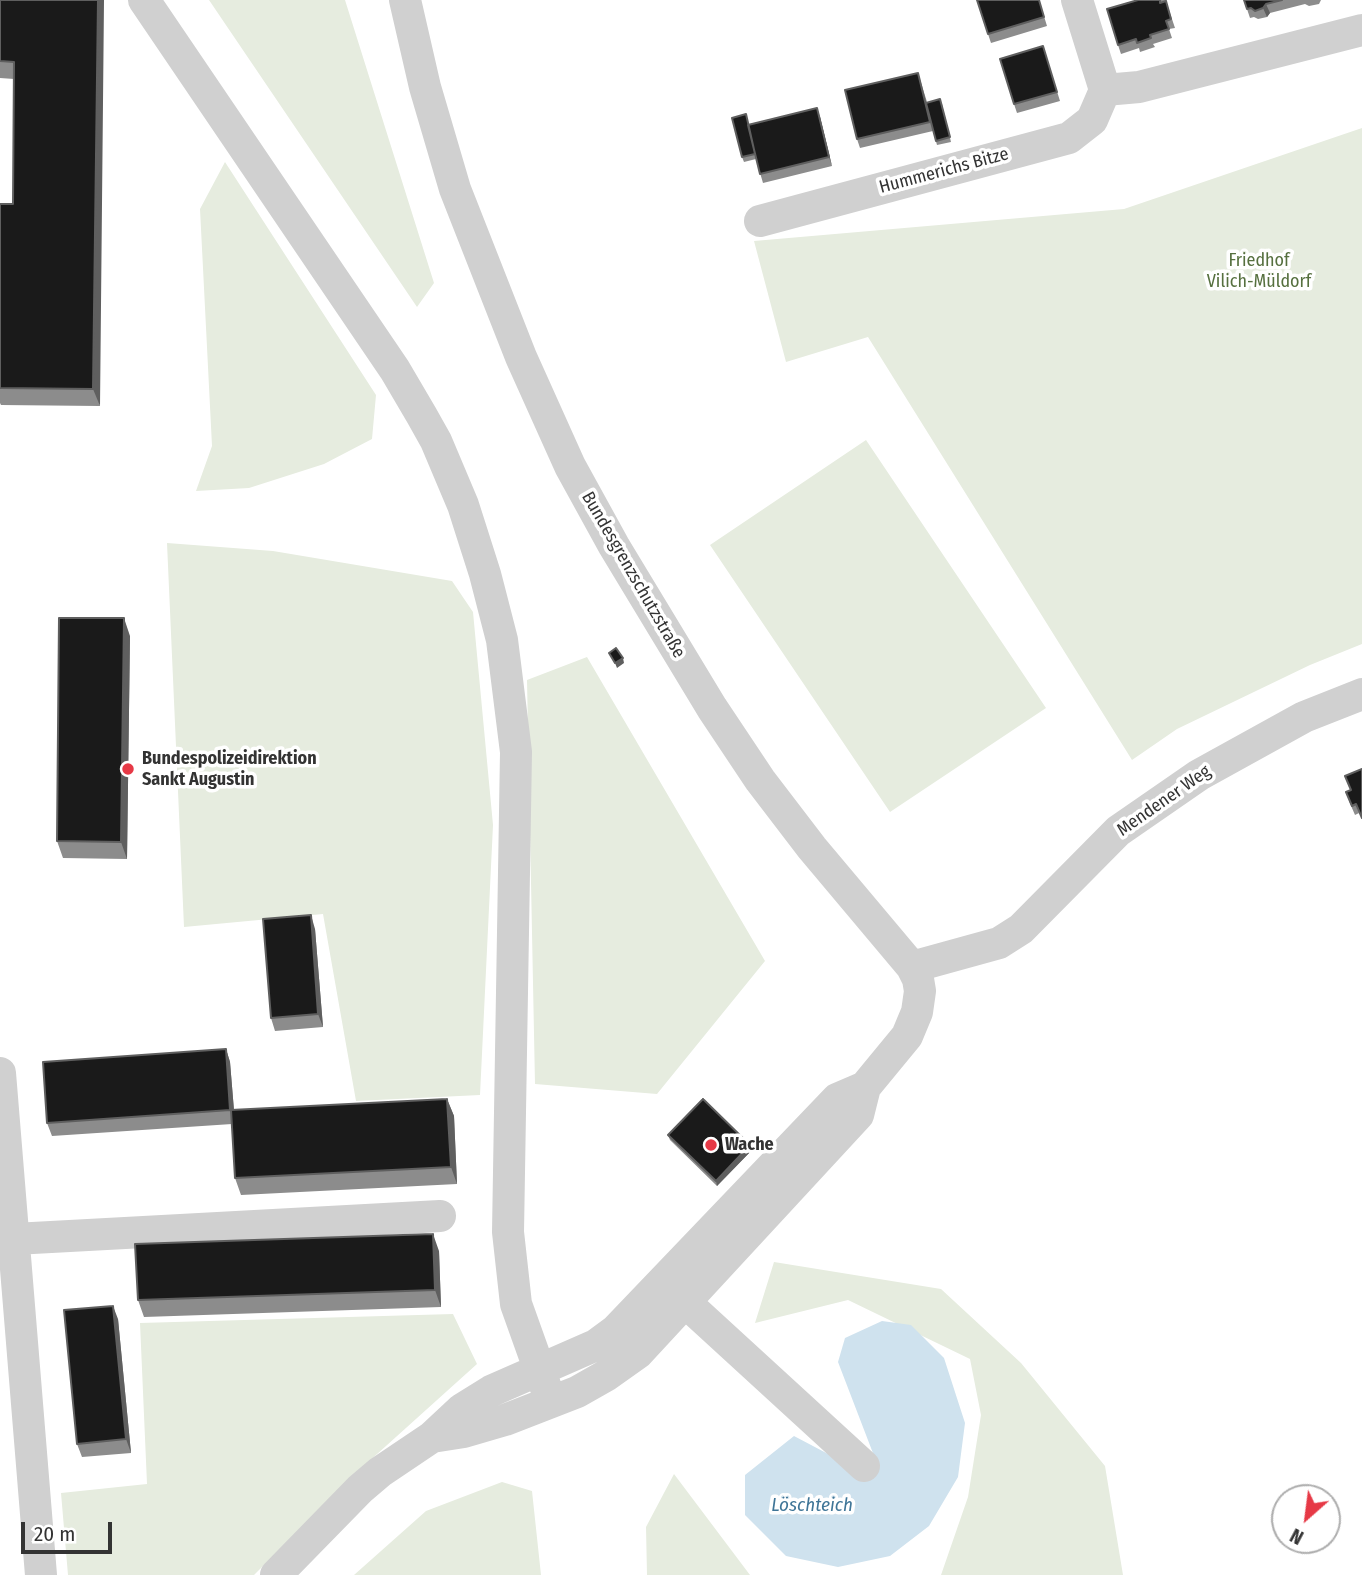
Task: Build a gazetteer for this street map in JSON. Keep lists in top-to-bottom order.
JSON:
{
  "streets": {
    "street": ["Hummerichs Bitze", "Bundesgrenzschutzstraße", "Mendener Weg"]
  },
  "crossings": [
    ["Bundesgrenzschutzstraße", "Mendener Weg"]
  ],
  "water": ["Löschteich"],
  "parks": ["Friedhof Vilich-Müldorf"],
  "places": ["Bundespolizeidirektion Sankt Augustin", "Wache"],
  "scale_bar": "20 m",
  "north": "bottom left"
}
